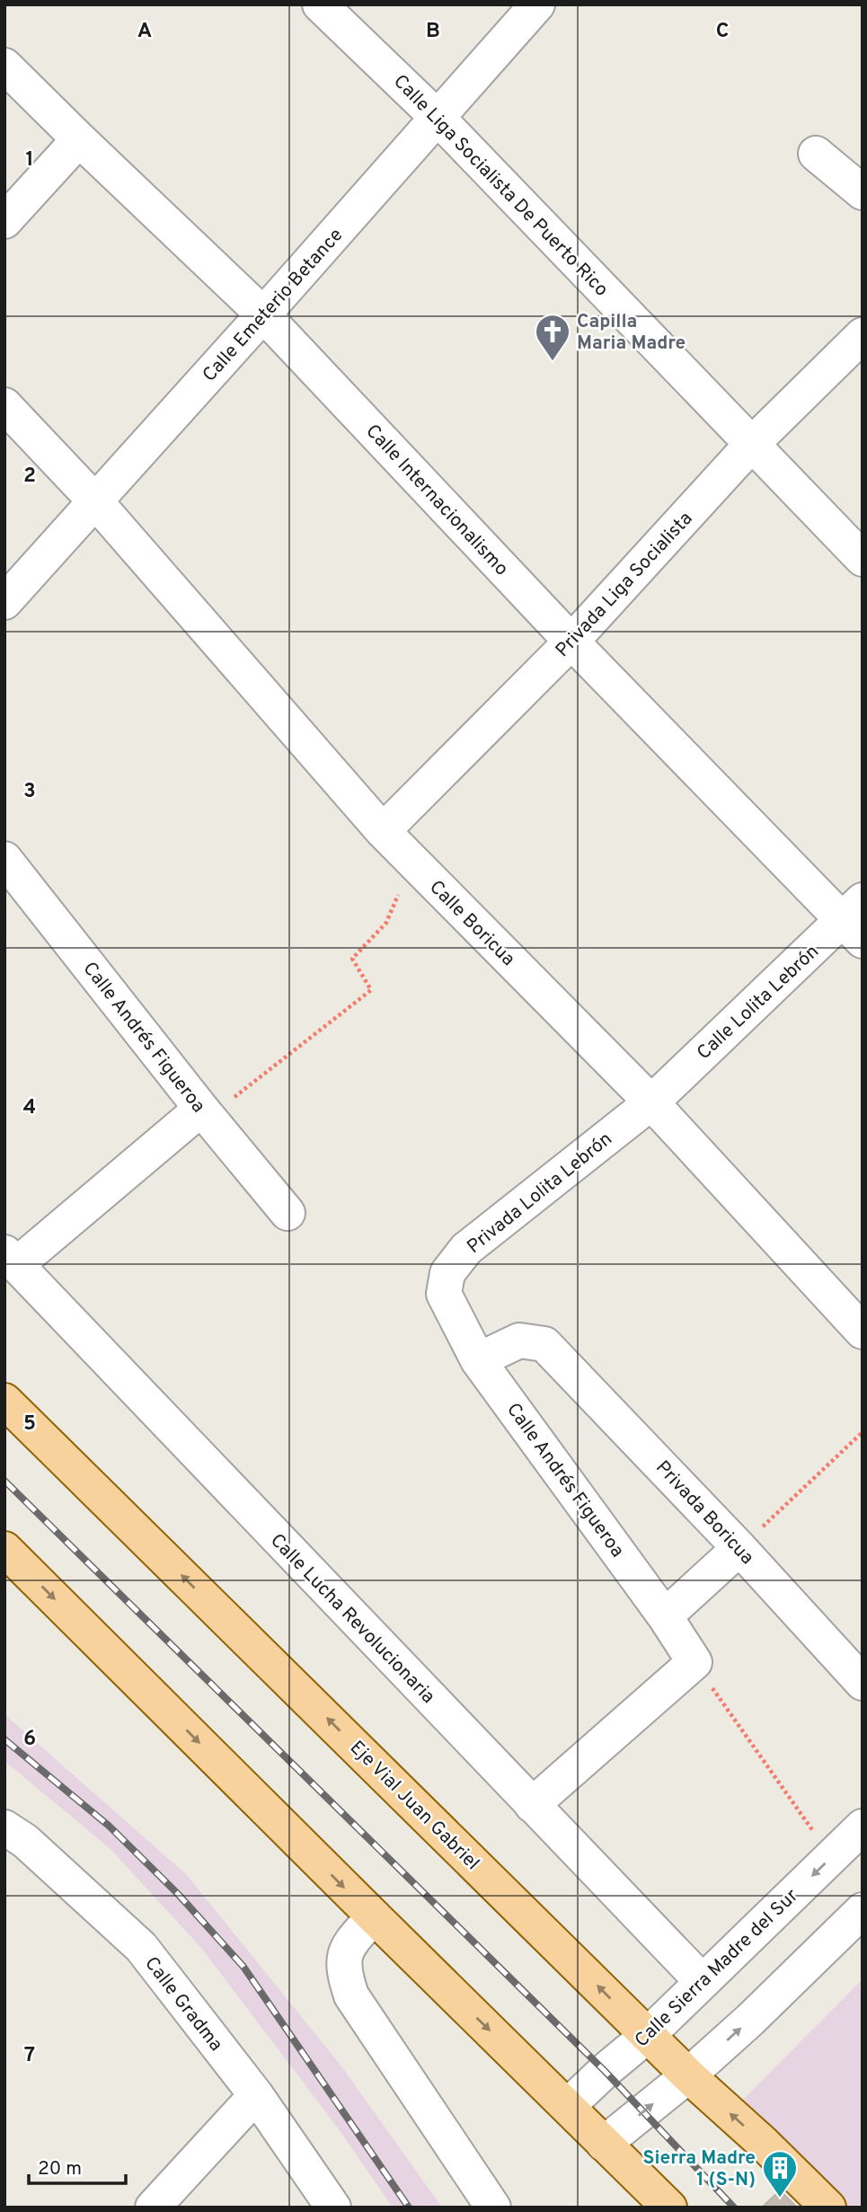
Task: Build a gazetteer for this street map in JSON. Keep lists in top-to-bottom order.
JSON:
{
  "streets": {
    "main road": ["Eje Vial Juan Gabriel"],
    "street": [
      "Calle Liga Socialista De Puerto Rico",
      "Calle Emeterio Betance",
      "Calle Internacionalismo",
      "Privada Liga Socialista",
      "Calle Boricua",
      "Calle Lolita Lebrón",
      "Calle Andrés Figueroa",
      "Privada Lolita Lebrón",
      "Privada Boricua",
      "Calle Lucha Revolucionaria",
      "Calle Sierra Madre del Sur",
      "Calle Gradma"
    ]
  },
  "crossings": [
    ["Calle Liga Socialista De Puerto Rico", "Calle Emeterio Betance"],
    ["Calle Liga Socialista De Puerto Rico", "Privada Liga Socialista"],
    ["Calle Emeterio Betance", "Calle Internacionalismo"],
    ["Calle Emeterio Betance", "Calle Boricua"],
    ["Calle Internacionalismo", "Privada Liga Socialista"],
    ["Calle Internacionalismo", "Calle Lolita Lebrón"],
    ["Privada Liga Socialista", "Calle Boricua"],
    ["Calle Boricua", "Calle Lolita Lebrón"],
    ["Calle Boricua", "Privada Lolita Lebrón"],
    ["Calle Lolita Lebrón", "Privada Lolita Lebrón"],
    ["Calle Andrés Figueroa", "Privada Lolita Lebrón"],
    ["Calle Andrés Figueroa", "Privada Boricua"],
    ["Calle Andrés Figueroa", "Calle Lucha Revolucionaria"],
    ["Calle Lucha Revolucionaria", "Calle Sierra Madre del Sur"],
    ["Eje Vial Juan Gabriel", "Calle Sierra Madre del Sur"]
  ],
  "places": {
    "church": ["Capilla Maria Madre"],
    "building": ["Sierra Madre 1 (S-N)"]
  },
  "scale_bar": "20 m",
  "grid": {
    "columns": ["A", "B", "C"],
    "rows": [
      "1",
      "2",
      "3",
      "4",
      "5",
      "6",
      "7"
    ]
  }
}
